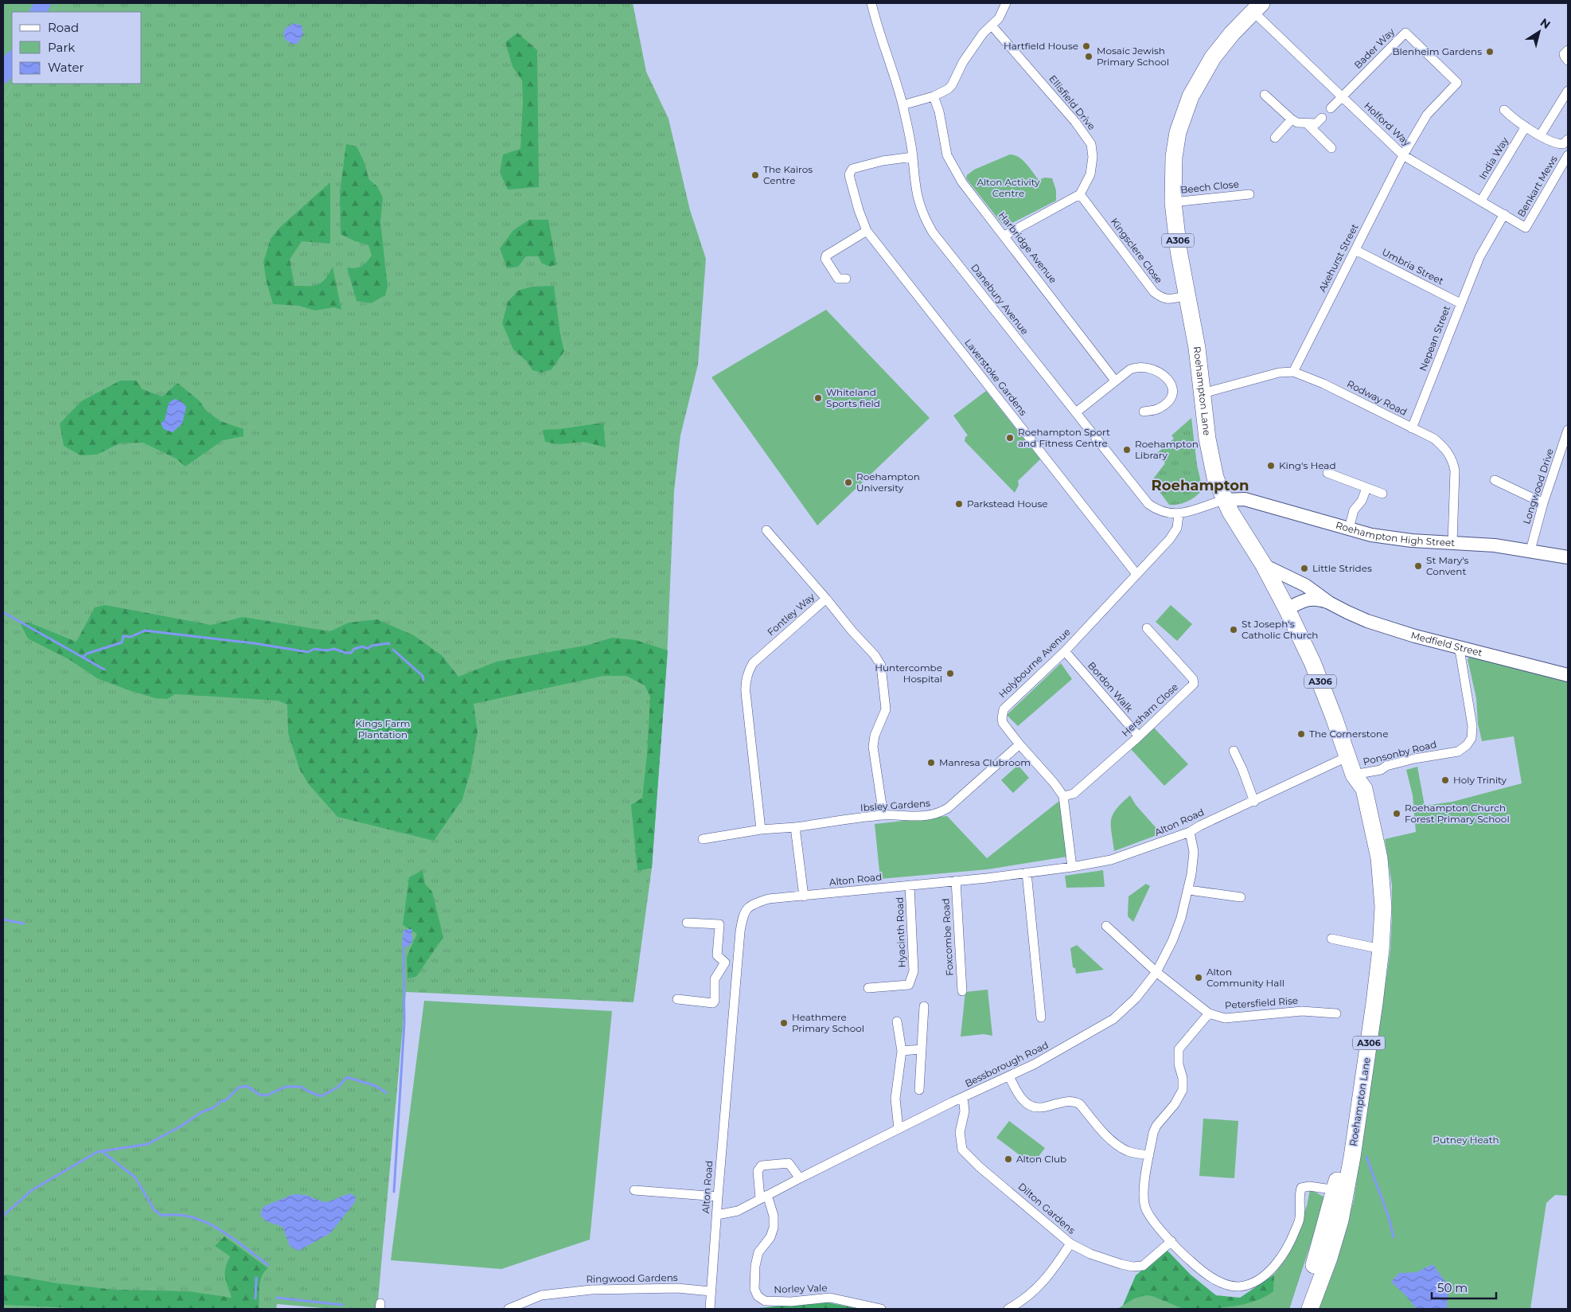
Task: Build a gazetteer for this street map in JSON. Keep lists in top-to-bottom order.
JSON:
{
  "streets": {
    "highway": ["A306", "Roehampton Lane"],
    "street": [
      "Bader Way",
      "Ellisfield Drive",
      "Holford Way",
      "India Way",
      "Benkart Mews",
      "Beech Close",
      "Harbridge Avenue",
      "Kingsclere Close",
      "Akehurst Street",
      "Umbria Street",
      "Danebury Avenue",
      "Nepean Street",
      "Laverstoke Gardens",
      "Rodway Road",
      "Longwood Drive",
      "Roehampton High Street",
      "Fontley Way",
      "Medfield Street",
      "Holybourne Avenue",
      "Bordon Walk",
      "Hersham Close",
      "Ponsonby Road",
      "Ibsley Gardens",
      "Alton Road",
      "Hyacinth Road",
      "Foxcombe Road",
      "Petersfield Rise",
      "Bessborough Road",
      "Dilton Gardens",
      "Ringwood Gardens",
      "Norley Vale"
    ]
  },
  "crossings": [
    ["Bader Way", "Holford Way"],
    ["Bader Way", "Akehurst Street"],
    ["Ellisfield Drive", "Kingsclere Close"],
    ["Holford Way", "India Way"],
    ["Holford Way", "Benkart Mews"],
    ["Holford Way", "Akehurst Street"],
    ["Holford Way", "Nepean Street"],
    ["Holford Way", "Roehampton Lane"],
    ["Beech Close", "Roehampton Lane"],
    ["Kingsclere Close", "Roehampton Lane"],
    ["Akehurst Street", "Umbria Street"],
    ["Akehurst Street", "Rodway Road"],
    ["Umbria Street", "Nepean Street"],
    ["Danebury Avenue", "Laverstoke Gardens"],
    ["Danebury Avenue", "Roehampton Lane"],
    ["Danebury Avenue", "Roehampton High Street"],
    ["Danebury Avenue", "Holybourne Avenue"],
    ["Nepean Street", "Rodway Road"],
    ["Laverstoke Gardens", "Holybourne Avenue"],
    ["Roehampton Lane", "Rodway Road"],
    ["Roehampton Lane", "Roehampton High Street"],
    ["Roehampton Lane", "Medfield Street"],
    ["Roehampton Lane", "Ponsonby Road"],
    ["Roehampton Lane", "Alton Road"],
    ["Rodway Road", "Roehampton High Street"],
    ["Longwood Drive", "Roehampton High Street"],
    ["Fontley Way", "Ibsley Gardens"],
    ["Medfield Street", "Ponsonby Road"],
    ["Holybourne Avenue", "Bordon Walk"],
    ["Holybourne Avenue", "Hersham Close"],
    ["Holybourne Avenue", "Ibsley Gardens"],
    ["Holybourne Avenue", "Alton Road"],
    ["Bordon Walk", "Hersham Close"],
    ["Alton Road", "Hyacinth Road"],
    ["Alton Road", "Foxcombe Road"],
    ["Alton Road", "Bessborough Road"],
    ["Alton Road", "Ringwood Gardens"],
    ["Petersfield Rise", "Bessborough Road"],
    ["Bessborough Road", "Dilton Gardens"],
    ["Bessborough Road", "Norley Vale"]
  ],
  "districts": ["Roehampton"],
  "parks": ["Alton Activity Centre", "Kings Farm Plantation", "Putney Heath"],
  "places": [
    "Hartfield House",
    "Blenheim Gardens",
    "Mosaic Jewish Primary School",
    "The Kairos Centre",
    "Whiteland Sports field",
    "Roehampton Sport and Fitness Centre",
    "Roehampton Library",
    "King's Head",
    "Roehampton University",
    "Parkstead House",
    "St Mary's Convent",
    "Little Strides",
    "St Joseph's Catholic Church",
    "Huntercombe Hospital",
    "The Cornerstone",
    "Manresa Clubroom",
    "Holy Trinity",
    "Roehampton Church Forest Primary School",
    "Alton Community Hall",
    "Heathmere Primary School",
    "Alton Club"
  ],
  "legend": ["Road", "Park", "Water"],
  "scale_bar": "50 m",
  "north": "top right"
}
